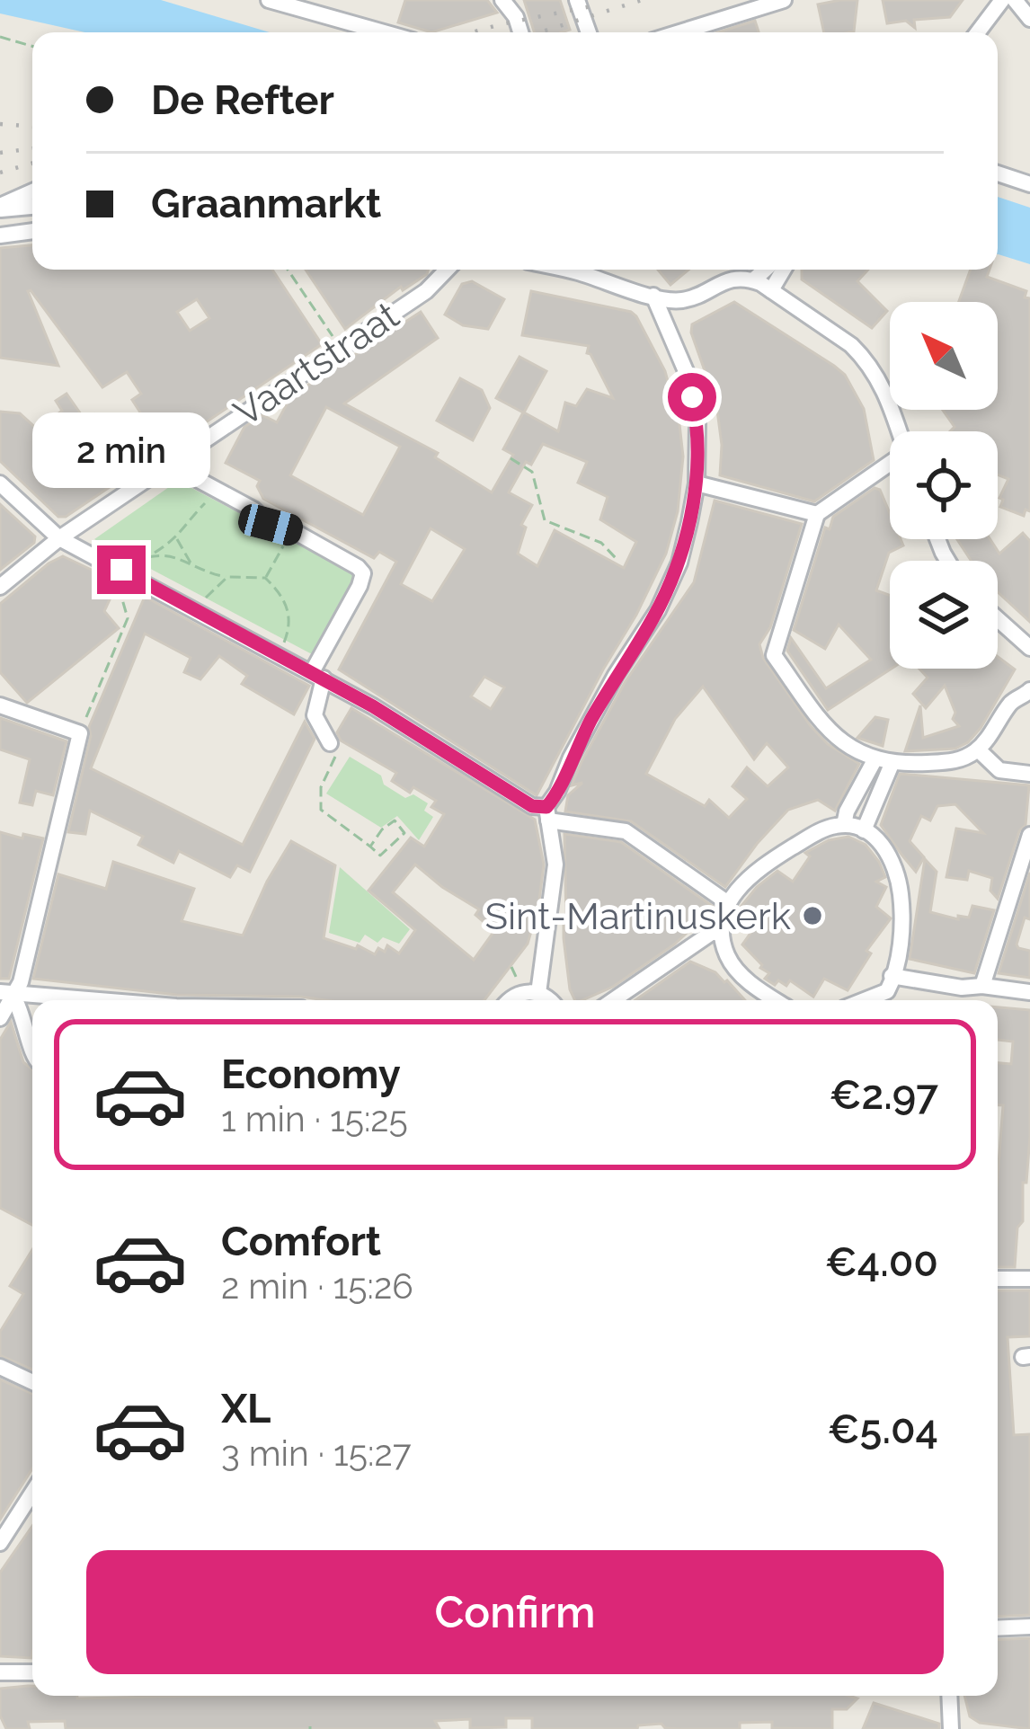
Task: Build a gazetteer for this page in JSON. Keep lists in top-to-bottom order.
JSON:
{
  "streets": {
    "street": ["Vaartstraat"]
  },
  "places": ["Sint-Martinuskerk"],
  "north": "top left",
  "page": {
    "banner": ["De Refter", "Graanmarkt"],
    "bubble": "2 min",
    "list": [
      {
        "name": "Economy",
        "note": "1 min · 15:25",
        "value": "€2.97"
      },
      {
        "name": "Comfort",
        "note": "2 min · 15:26",
        "value": "€4.00"
      },
      {
        "name": "XL",
        "note": "3 min · 15:27",
        "value": "€5.04"
      }
    ],
    "buttons": "Confirm"
  }
}
